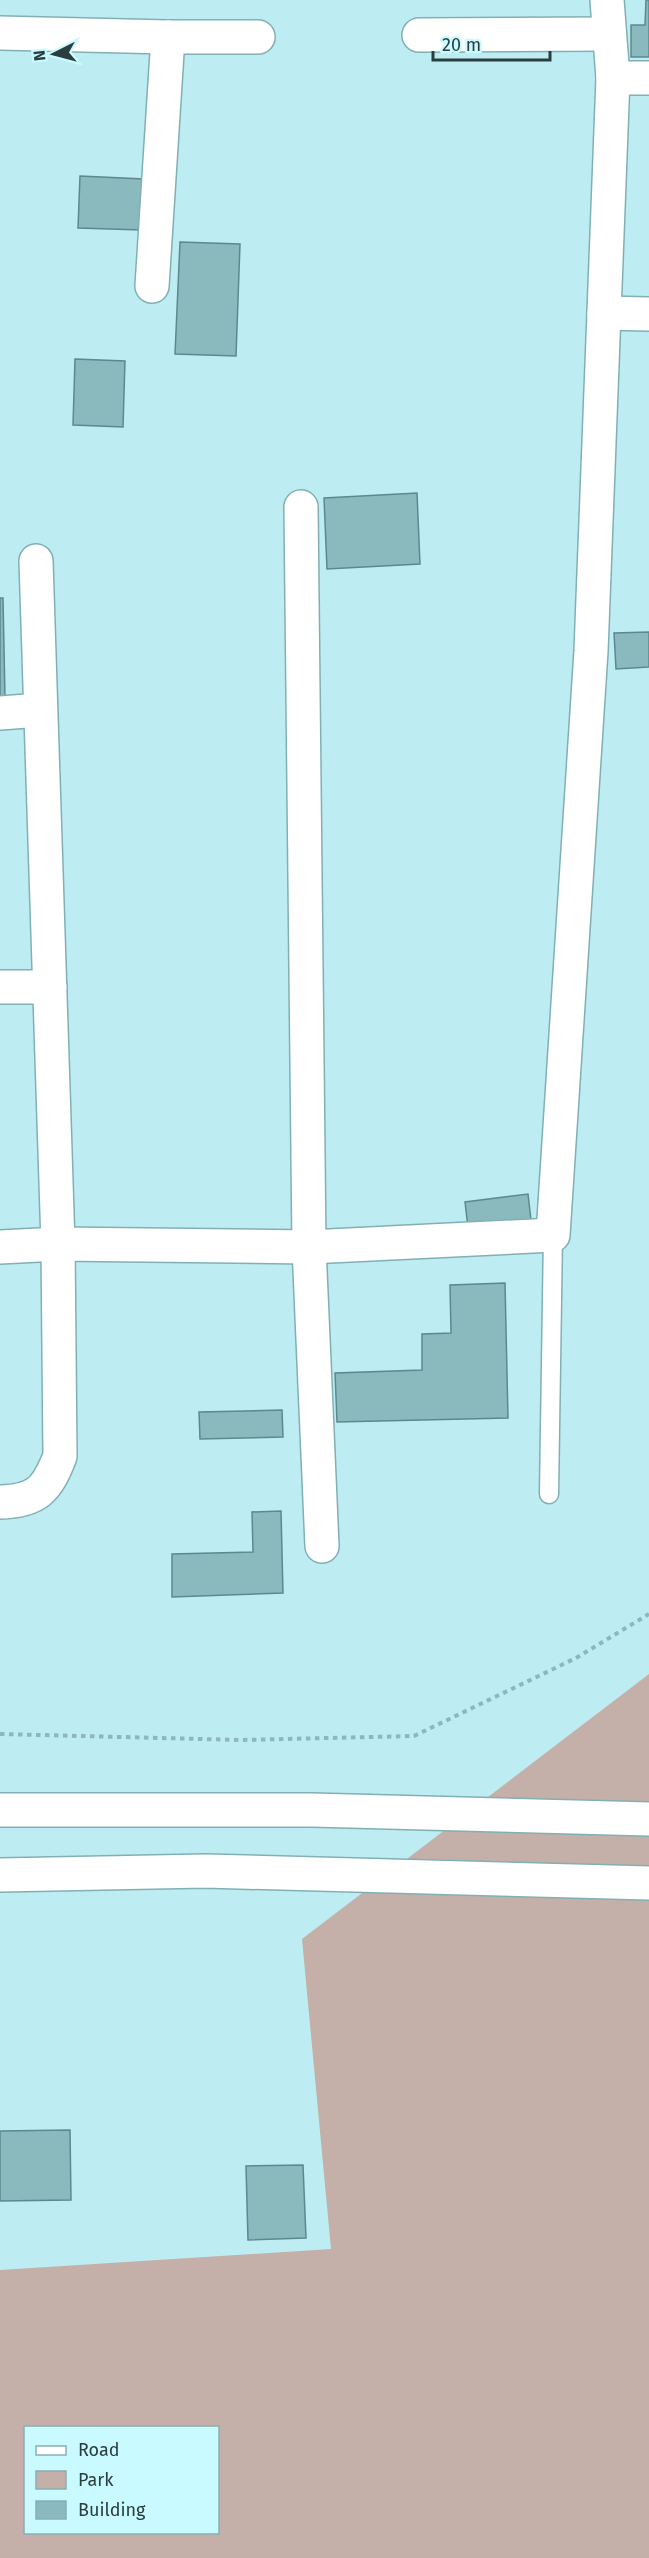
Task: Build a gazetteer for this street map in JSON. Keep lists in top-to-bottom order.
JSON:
{
  "legend": ["Road", "Park", "Building"],
  "scale_bar": "20 m",
  "north": "left"
}
